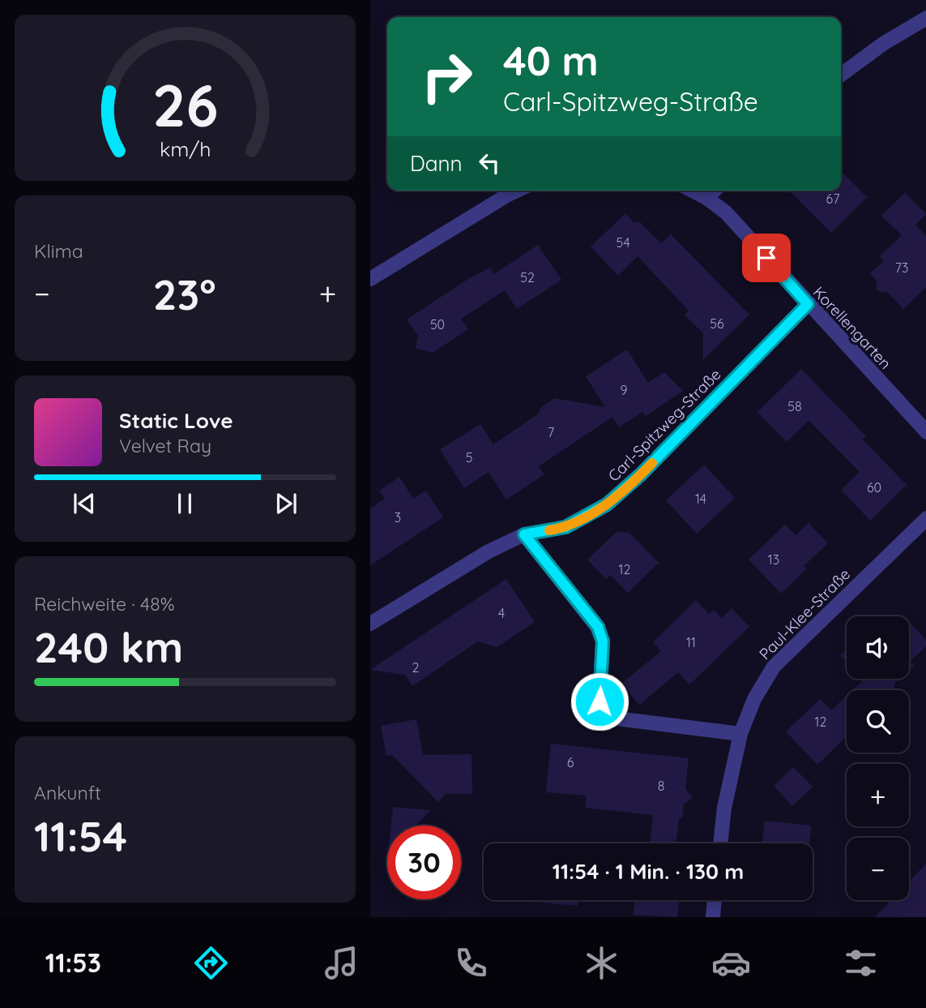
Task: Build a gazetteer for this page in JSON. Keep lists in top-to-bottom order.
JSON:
{
  "streets": {
    "street": ["Korellengarten", "Carl-Spitzweg-Straße", "Paul-Klee-Straße"]
  },
  "crossings": [
    ["Korellengarten", "Carl-Spitzweg-Straße"]
  ],
  "house_numbers": [
    "67",
    "54",
    "73",
    "52",
    "56",
    "50",
    "9",
    "58",
    "7",
    "5",
    "60",
    "14",
    "3",
    "13",
    "12",
    "4",
    "11",
    "2",
    "12",
    "6",
    "8"
  ],
  "page": {
    "turn": ["40 m", "Carl-Spitzweg-Straße"],
    "then": "Dann",
    "tile": [
      "Klima",
      ["Reichweite · 48%", "240 km"],
      ["Ankunft", "11:54"]
    ],
    "heat": ["−", "23°", "+"],
    "song": ["Static Love", "Velvet Ray"],
    "map_buttons": ["+", "−"],
    "limit": "30",
    "trip": "11:54 · 1 Min. · 130 m",
    "tabs": "11:53",
    "gauge": ["26", "km/h"]
  }
}
